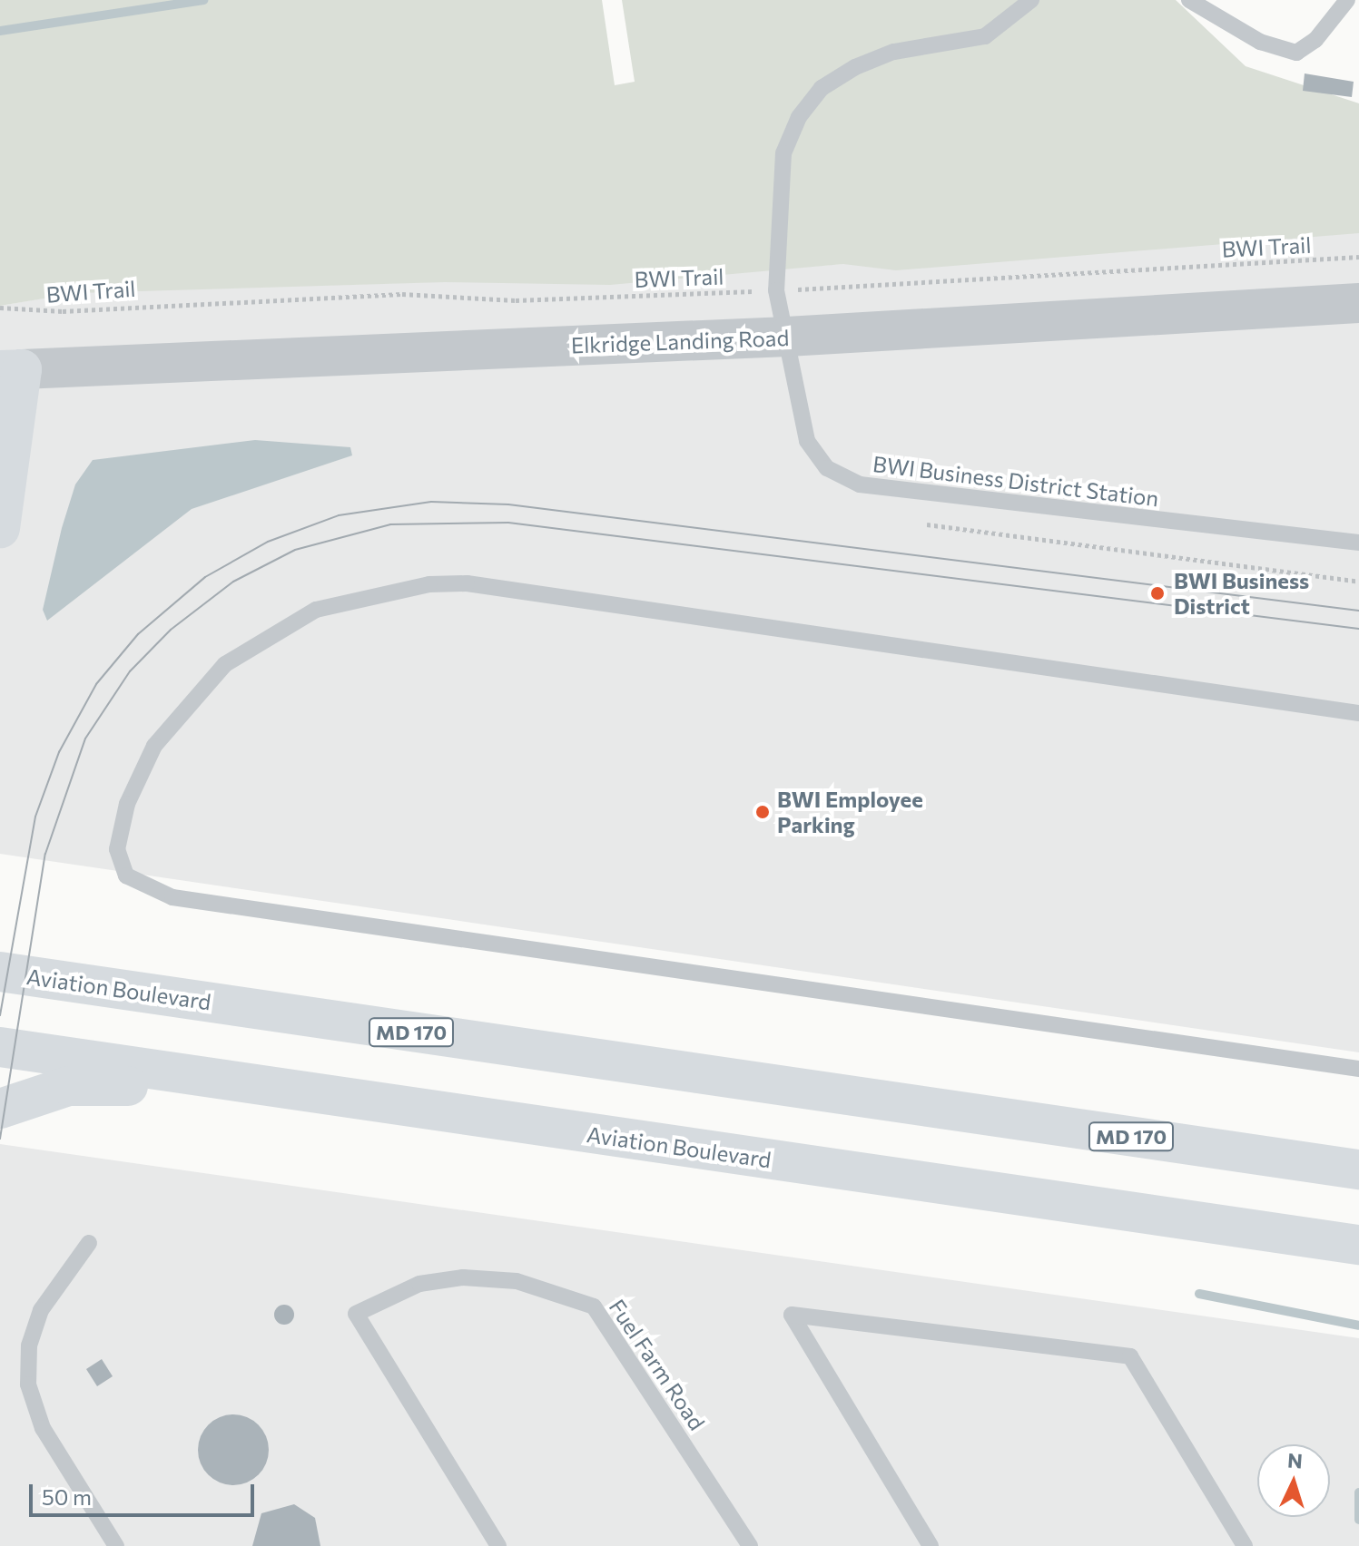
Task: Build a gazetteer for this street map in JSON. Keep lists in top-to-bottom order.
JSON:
{
  "streets": {
    "main road": ["Aviation Boulevard", "MD 170"],
    "street": ["Elkridge Landing Road"],
    "lane": ["BWI Business District Station", "Fuel Farm Road"],
    "path": ["BWI Trail"]
  },
  "crossings": [
    ["BWI Trail", "BWI Business District Station"],
    ["Elkridge Landing Road", "BWI Business District Station"]
  ],
  "places": ["BWI Business District", "BWI Employee Parking"],
  "scale_bar": "50 m",
  "north": "top"
}
